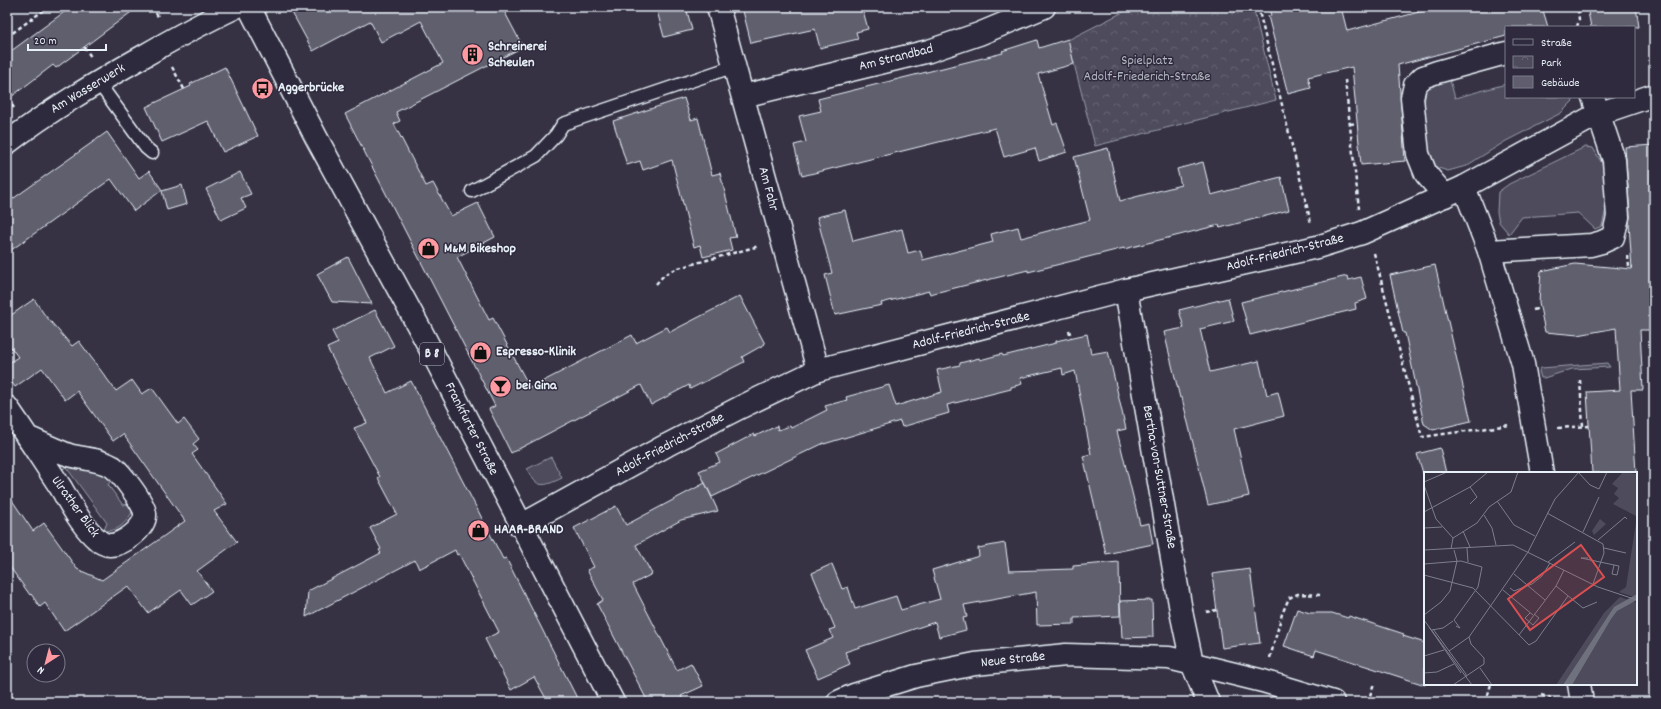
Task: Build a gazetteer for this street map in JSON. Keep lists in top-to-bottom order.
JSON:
{
  "streets": {
    "street": [
      "Am Strandbad",
      "Am Wasserwerk",
      "Am Fahr",
      "Adolf-Friedrich-Straße",
      "B 8",
      "Frankfurter Straße",
      "Bertha-von-Suttner-Straße",
      "Ulrather Blick",
      "Neue Straße"
    ]
  },
  "crossings": [
    ["Am Strandbad", "Am Fahr"],
    ["Am Fahr", "Adolf-Friedrich-Straße"],
    ["Adolf-Friedrich-Straße", "Frankfurter Straße"],
    ["Adolf-Friedrich-Straße", "Bertha-von-Suttner-Straße"],
    ["Bertha-von-Suttner-Straße", "Neue Straße"]
  ],
  "parks": ["Spielplatz Adolf-Friederich-Straße"],
  "places": {
    "building": ["Schreinerei Scheulen"],
    "bus stop": ["Aggerbrücke"],
    "shop": ["M&M Bikeshop", "Espresso-Klinik", "HAAR-BRAND"],
    "bar": ["bei Gina"]
  },
  "legend": ["Straße", "Park", "Gebäude"],
  "scale_bar": "20 m",
  "north": "bottom left"
}
